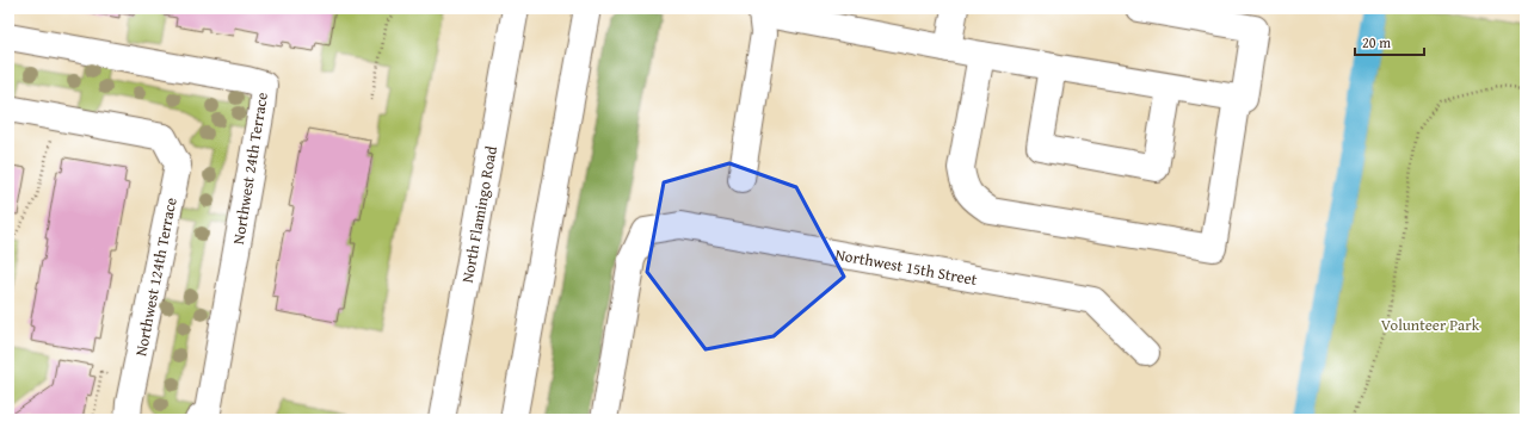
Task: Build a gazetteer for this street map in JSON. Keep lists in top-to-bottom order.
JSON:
{
  "streets": {
    "main road": [
      "Northwest 24th Terrace",
      "North Flamingo Road",
      "Northwest 15th Street",
      "Northwest 124th Terrace"
    ]
  },
  "parks": ["Volunteer Park"],
  "scale_bar": "20 m"
}
